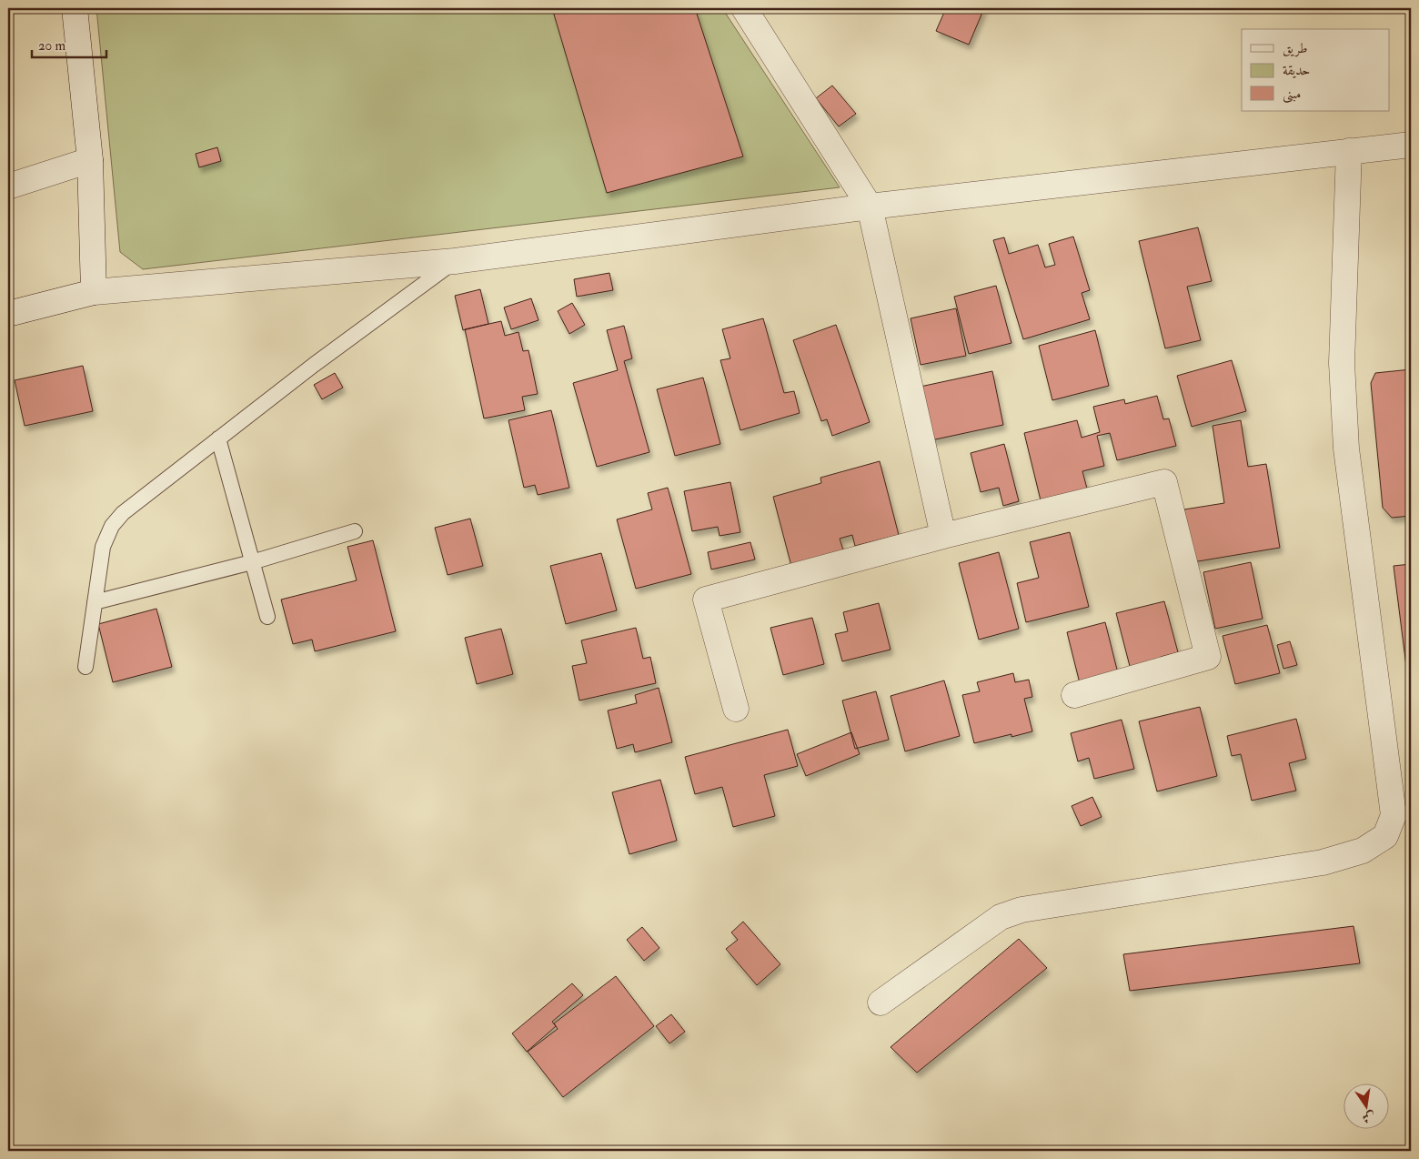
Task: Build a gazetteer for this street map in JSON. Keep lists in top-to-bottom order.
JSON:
{
  "legend": ["طريق", "حديقة", "مبنى"],
  "scale_bar": "20 m",
  "north": "bottom"
}
